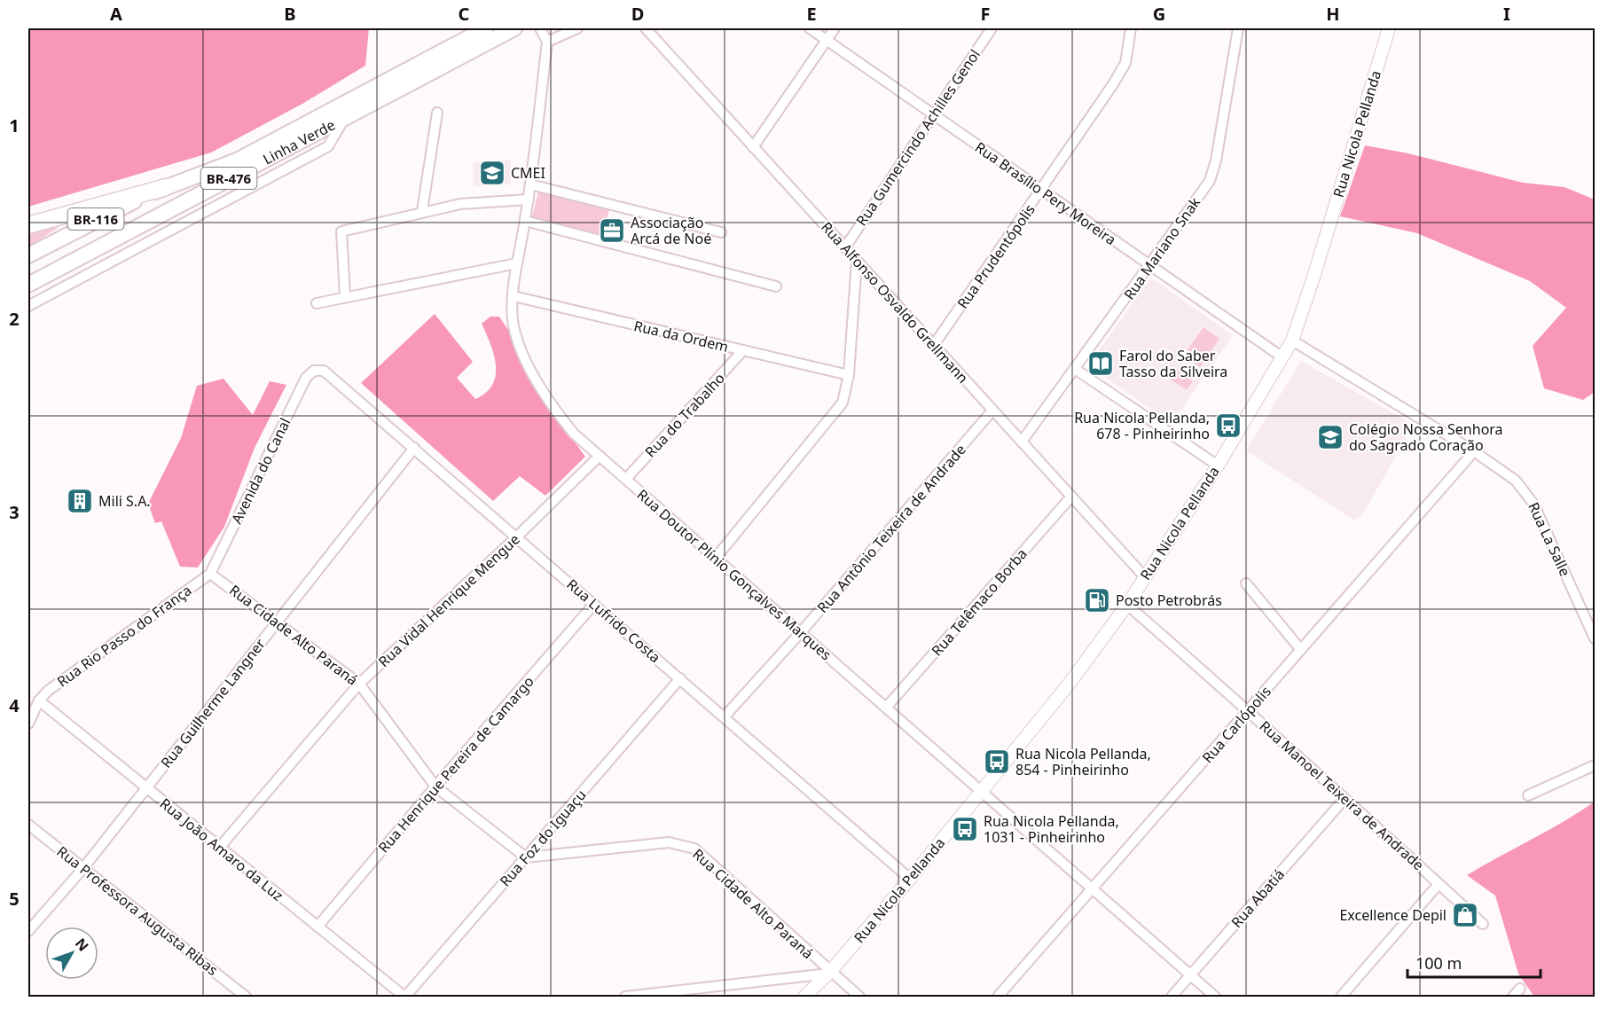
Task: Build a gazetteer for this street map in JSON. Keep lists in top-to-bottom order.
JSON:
{
  "streets": {
    "highway": ["Linha Verde", "BR-476", "BR-116"],
    "main road": ["Rua Nicola Pellanda"],
    "street": [
      "Rua Gumercindo Achilles Genol",
      "Rua Brasílio Pery Moreira",
      "Rua Mariano Snak",
      "Rua Prudentópolis",
      "Rua Alfonso Osvaldo Grellmann",
      "Rua da Ordem",
      "Rua do Trabalho",
      "Avenida do Canal",
      "Rua Antônio Teixeira de Andrade",
      "Rua La Salle",
      "Rua Doutor Plínio Gonçalves Marques",
      "Rua Vidal Henrique Mengue",
      "Rua Telêmaco Borba",
      "Rua Lufrido Costa",
      "Rua Cidade Alto Paraná",
      "Rua Rio Passo do França",
      "Rua Guilherme Langner",
      "Rua Carlópolis",
      "Rua Henrique Pereira de Camargo",
      "Rua Manoel Teixeira de Andrade",
      "Rua Foz do Iguaçu",
      "Rua João Amaro da Luz",
      "Rua Abatiá",
      "Rua Professora Augusta Ribas"
    ]
  },
  "crossings": [
    ["Rua Nicola Pellanda", "Rua Brasílio Pery Moreira"],
    ["Rua Nicola Pellanda", "Rua Alfonso Osvaldo Grellmann"],
    ["Rua Nicola Pellanda", "Rua La Salle"],
    ["Rua Nicola Pellanda", "Rua Doutor Plínio Gonçalves Marques"],
    ["Rua Nicola Pellanda", "Rua Lufrido Costa"],
    ["Rua Nicola Pellanda", "Rua Cidade Alto Paraná"],
    ["Rua Nicola Pellanda", "Rua Manoel Teixeira de Andrade"],
    ["Rua Gumercindo Achilles Genol", "Rua Brasílio Pery Moreira"],
    ["Rua Gumercindo Achilles Genol", "Rua Alfonso Osvaldo Grellmann"],
    ["Rua Brasílio Pery Moreira", "Rua Mariano Snak"],
    ["Rua Brasílio Pery Moreira", "Rua Prudentópolis"],
    ["Rua Mariano Snak", "Rua Alfonso Osvaldo Grellmann"],
    ["Rua Prudentópolis", "Rua Alfonso Osvaldo Grellmann"],
    ["Rua Alfonso Osvaldo Grellmann", "Rua Antônio Teixeira de Andrade"],
    ["Rua Alfonso Osvaldo Grellmann", "Rua Telêmaco Borba"],
    ["Rua da Ordem", "Rua do Trabalho"],
    ["Rua da Ordem", "Rua Doutor Plínio Gonçalves Marques"],
    ["Rua do Trabalho", "Rua Doutor Plínio Gonçalves Marques"],
    ["Avenida do Canal", "Rua Lufrido Costa"],
    ["Avenida do Canal", "Rua Cidade Alto Paraná"],
    ["Avenida do Canal", "Rua Rio Passo do França"],
    ["Rua Antônio Teixeira de Andrade", "Rua Doutor Plínio Gonçalves Marques"],
    ["Rua Antônio Teixeira de Andrade", "Rua Lufrido Costa"],
    ["Rua La Salle", "Rua Carlópolis"],
    ["Rua Doutor Plínio Gonçalves Marques", "Rua Vidal Henrique Mengue"],
    ["Rua Doutor Plínio Gonçalves Marques", "Rua Telêmaco Borba"],
    ["Rua Doutor Plínio Gonçalves Marques", "Rua Carlópolis"],
    ["Rua Doutor Plínio Gonçalves Marques", "Rua Abatiá"],
    ["Rua Vidal Henrique Mengue", "Rua Lufrido Costa"],
    ["Rua Vidal Henrique Mengue", "Rua Cidade Alto Paraná"],
    ["Rua Vidal Henrique Mengue", "Rua João Amaro da Luz"],
    ["Rua Lufrido Costa", "Rua Guilherme Langner"],
    ["Rua Lufrido Costa", "Rua Henrique Pereira de Camargo"],
    ["Rua Lufrido Costa", "Rua Foz do Iguaçu"],
    ["Rua Cidade Alto Paraná", "Rua Rio Passo do França"],
    ["Rua Cidade Alto Paraná", "Rua Guilherme Langner"],
    ["Rua Cidade Alto Paraná", "Rua Henrique Pereira de Camargo"],
    ["Rua Cidade Alto Paraná", "Rua Foz do Iguaçu"],
    ["Rua Rio Passo do França", "Rua João Amaro da Luz"],
    ["Rua Guilherme Langner", "Rua João Amaro da Luz"],
    ["Rua Guilherme Langner", "Rua Professora Augusta Ribas"],
    ["Rua Carlópolis", "Rua Manoel Teixeira de Andrade"],
    ["Rua Henrique Pereira de Camargo", "Rua João Amaro da Luz"],
    ["Rua Manoel Teixeira de Andrade", "Rua Abatiá"],
    ["Rua Foz do Iguaçu", "Rua João Amaro da Luz"]
  ],
  "places": {
    "school or university": ["CMEI", "Colégio Nossa Senhora do Sagrado Coração"],
    "office": ["Associação Arcá de Noé"],
    "library": ["Farol do Saber Tasso da Silveira"],
    "bus stop": ["Rua Nicola Pellanda, 678 - Pinheirinho", "Rua Nicola Pellanda, 854 - Pinheirinho", "Rua Nicola Pellanda, 1031 - Pinheirinho"],
    "building": ["Mili S.A."],
    "fuel station": ["Posto Petrobrás"],
    "shop": ["Excellence Depil"]
  },
  "scale_bar": "100 m",
  "north": "top right",
  "grid": {
    "columns": [
      "A",
      "B",
      "C",
      "D",
      "E",
      "F",
      "G",
      "H",
      "I"
    ],
    "rows": [
      "1",
      "2",
      "3",
      "4",
      "5"
    ]
  }
}
